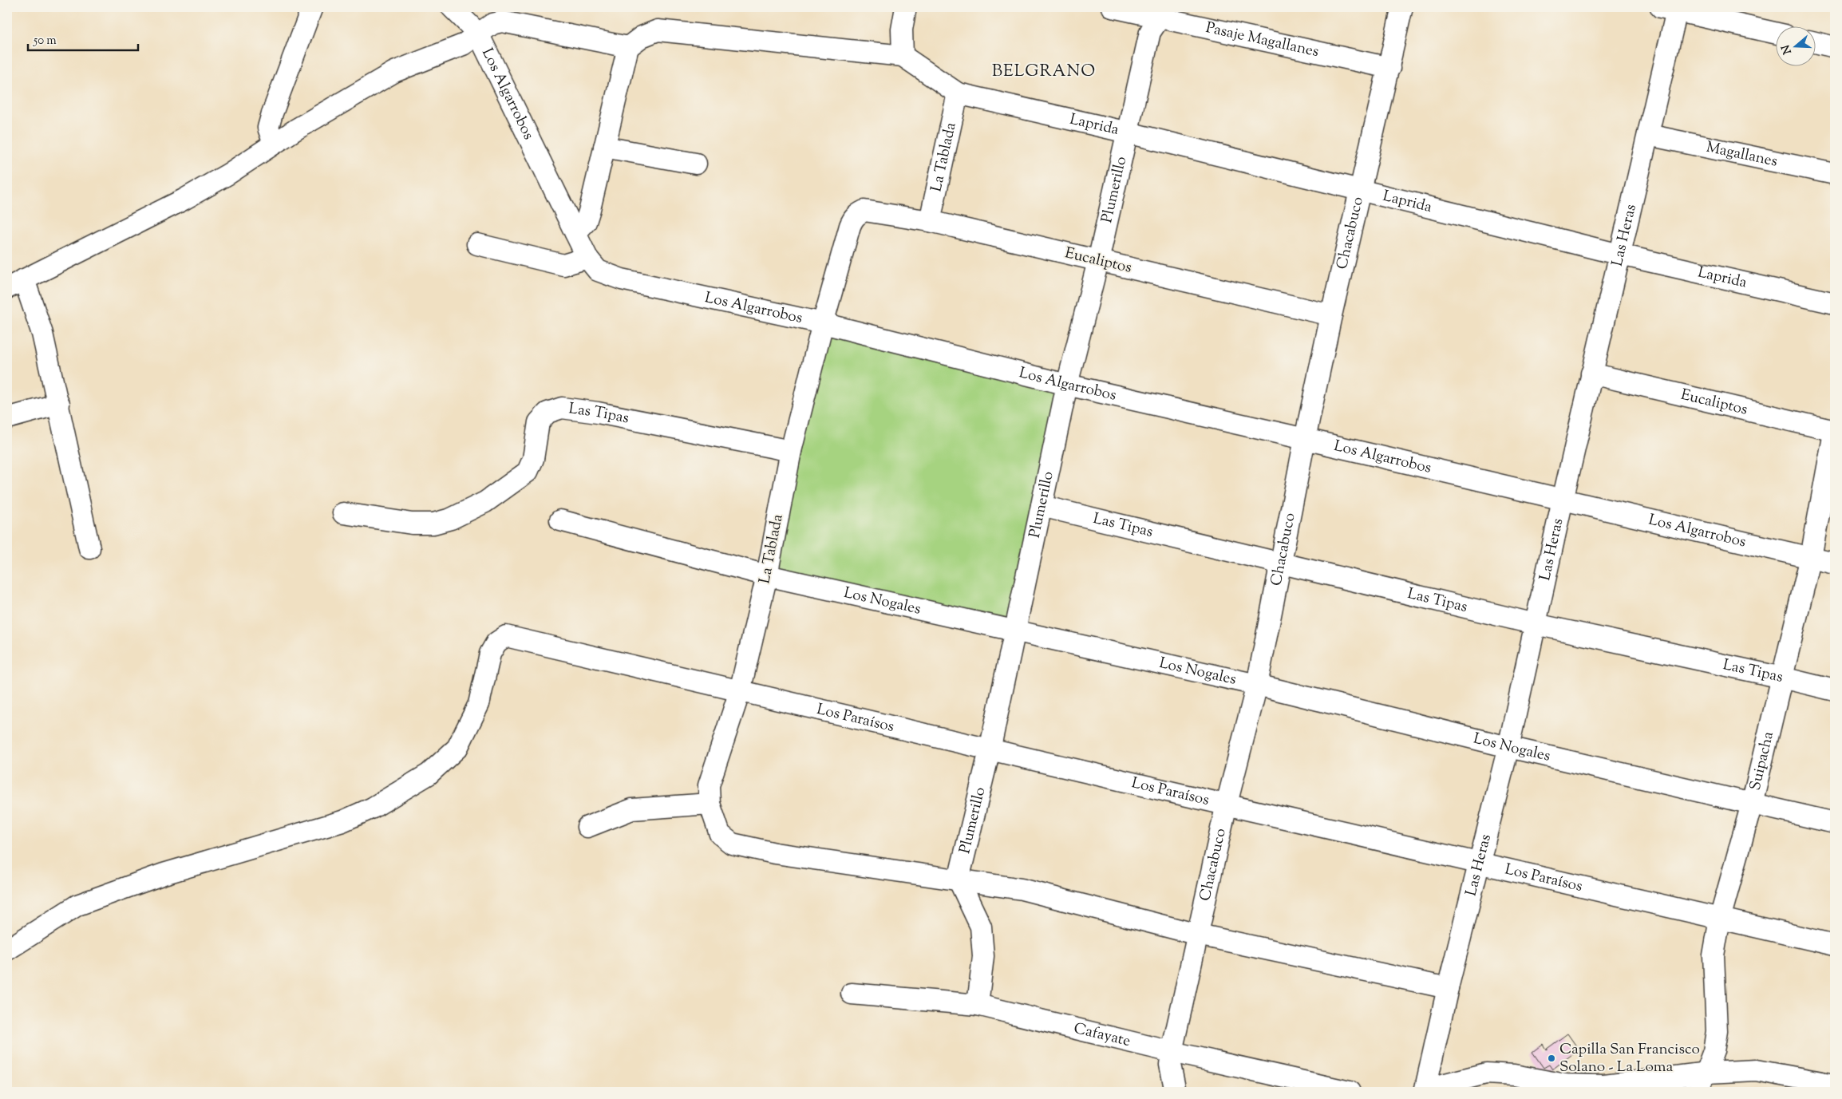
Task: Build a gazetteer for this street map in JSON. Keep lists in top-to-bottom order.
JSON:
{
  "streets": {
    "street": [
      "Pasaje Magallanes",
      "Los Algarrobos",
      "Laprida",
      "Magallanes",
      "La Tablada",
      "Plumerillo",
      "Chacabuco",
      "Las Heras",
      "Eucaliptos",
      "Las Tipas",
      "Los Nogales",
      "Los Paraísos",
      "Suipacha",
      "Cafayate"
    ]
  },
  "crossings": [
    ["Pasaje Magallanes", "Plumerillo"],
    ["Pasaje Magallanes", "Chacabuco"],
    ["Los Algarrobos", "La Tablada"],
    ["Los Algarrobos", "Plumerillo"],
    ["Los Algarrobos", "Chacabuco"],
    ["Los Algarrobos", "Las Heras"],
    ["Los Algarrobos", "Suipacha"],
    ["Laprida", "La Tablada"],
    ["Laprida", "Plumerillo"],
    ["Laprida", "Chacabuco"],
    ["Laprida", "Las Heras"],
    ["Magallanes", "Las Heras"],
    ["La Tablada", "Plumerillo"],
    ["La Tablada", "Chacabuco"],
    ["La Tablada", "Las Heras"],
    ["La Tablada", "Eucaliptos"],
    ["La Tablada", "Las Tipas"],
    ["La Tablada", "Los Nogales"],
    ["La Tablada", "Los Paraísos"],
    ["Plumerillo", "Eucaliptos"],
    ["Plumerillo", "Las Tipas"],
    ["Plumerillo", "Los Nogales"],
    ["Plumerillo", "Los Paraísos"],
    ["Chacabuco", "Eucaliptos"],
    ["Chacabuco", "Las Tipas"],
    ["Chacabuco", "Los Nogales"],
    ["Chacabuco", "Los Paraísos"],
    ["Chacabuco", "Cafayate"],
    ["Las Heras", "Eucaliptos"],
    ["Las Heras", "Las Tipas"],
    ["Las Heras", "Los Nogales"],
    ["Las Heras", "Los Paraísos"],
    ["Eucaliptos", "Suipacha"],
    ["Las Tipas", "Suipacha"],
    ["Los Nogales", "Suipacha"],
    ["Los Paraísos", "Suipacha"]
  ],
  "districts": ["BELGRANO"],
  "places": ["Capilla San Francisco Solano - La Loma"],
  "scale_bar": "50 m",
  "north": "left"
}
